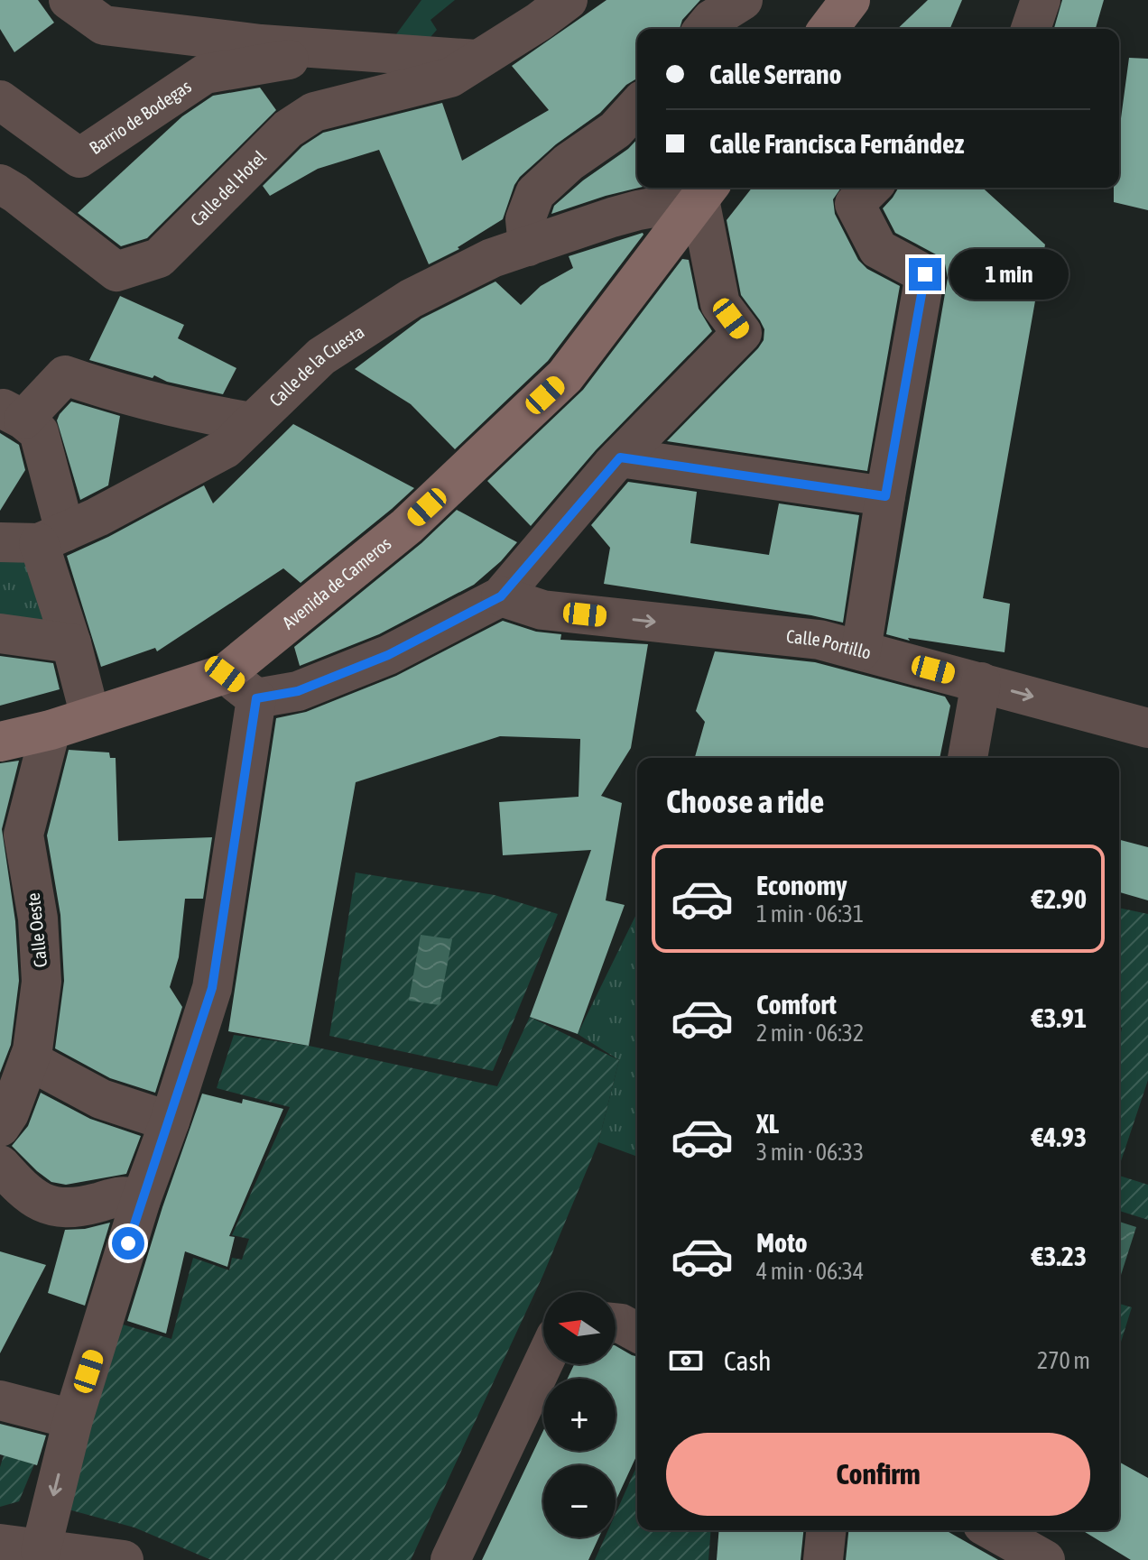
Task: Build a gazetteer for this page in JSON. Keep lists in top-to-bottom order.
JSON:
{
  "streets": {
    "main road": ["Avenida de Cameros"],
    "street": [
      "Barrio de Bodegas",
      "Calle del Hotel",
      "Calle de la Cuesta",
      "Calle Portillo",
      "Calle Oeste"
    ]
  },
  "crossings": [
    ["Barrio de Bodegas", "Calle del Hotel"],
    ["Calle de la Cuesta", "Avenida de Cameros"],
    ["Avenida de Cameros", "Calle Oeste"]
  ],
  "north": "left",
  "page": {
    "banner": ["Calle Serrano", "Calle Francisca Fernández"],
    "bubble": "1 min",
    "heading": "Choose a ride",
    "list": [
      {
        "name": "Economy",
        "note": "1 min · 06:31",
        "value": "€2.90"
      },
      {
        "name": "Comfort",
        "note": "2 min · 06:32",
        "value": "€3.91"
      },
      {
        "name": "XL",
        "note": "3 min · 06:33",
        "value": "€4.93"
      },
      {
        "name": "Moto",
        "note": "4 min · 06:34",
        "value": "€3.23"
      }
    ],
    "map_buttons": ["+", "−"],
    "pay": ["Cash", "270 m"],
    "buttons": "Confirm"
  }
}
